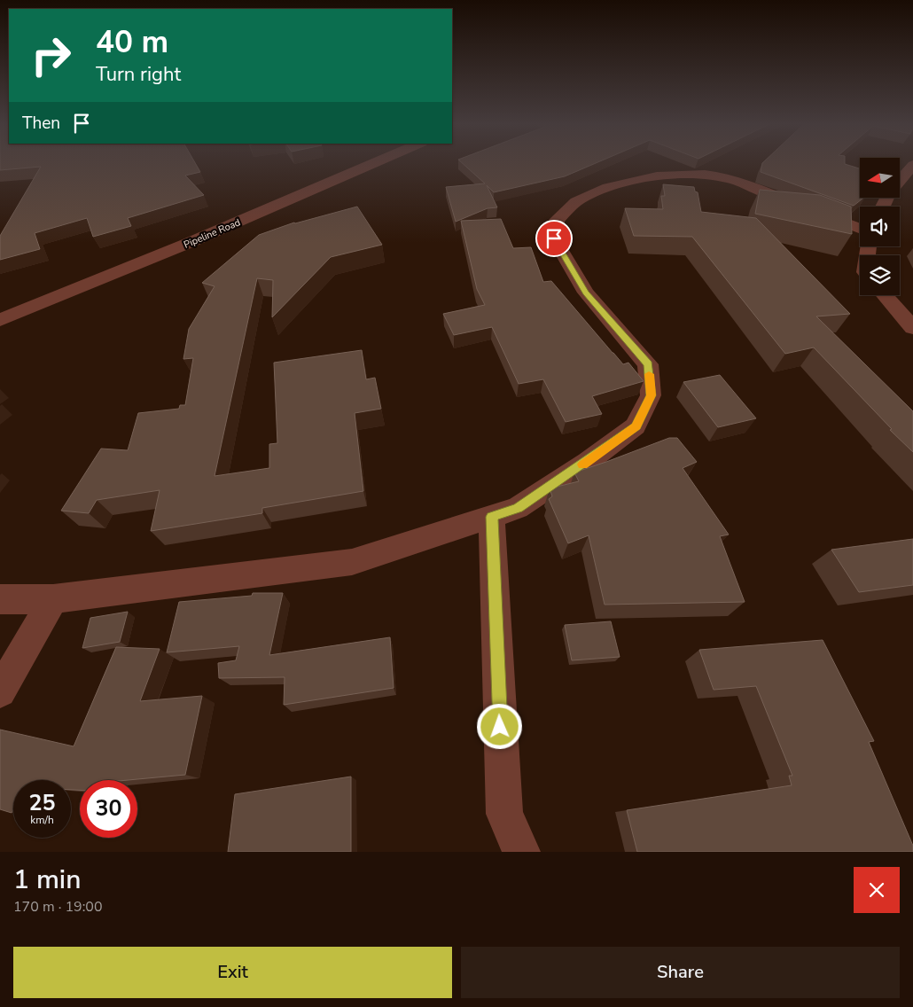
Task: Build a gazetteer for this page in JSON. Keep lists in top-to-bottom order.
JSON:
{
  "streets": {
    "street": ["Pipeline Road"]
  },
  "north": "left",
  "page": {
    "turn": ["40 m", "Turn right"],
    "then": "Then",
    "speed": "25 km/h",
    "limit": "30",
    "heading": ["1 min", "170 m · 19:00"],
    "buttons": ["Exit", "Share"]
  }
}
